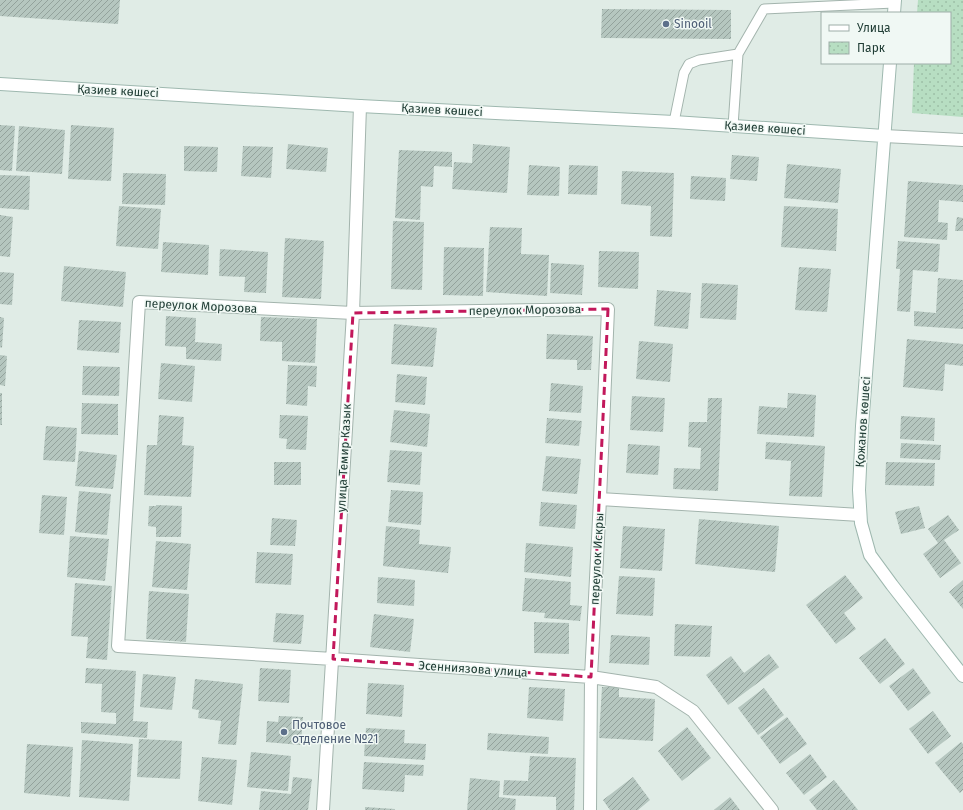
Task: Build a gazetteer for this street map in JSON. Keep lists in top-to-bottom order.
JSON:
{
  "streets": {
    "street": [
      "Қазиев көшесі",
      "переулок Морозова",
      "Қожанов көшесі",
      "улица Темир Казык",
      "переулок Искры",
      "Эсенниязова улица"
    ]
  },
  "crossings": [
    ["Қазиев көшесі", "Қожанов көшесі"],
    ["Қазиев көшесі", "улица Темир Казык"],
    ["переулок Морозова", "улица Темир Казык"],
    ["переулок Морозова", "переулок Искры"],
    ["переулок Морозова", "Эсенниязова улица"],
    ["улица Темир Казык", "Эсенниязова улица"],
    ["переулок Искры", "Эсенниязова улица"]
  ],
  "places": ["Sinooil", "Почтовое отделение №21"],
  "legend": ["Улица", "Парк"]
}
